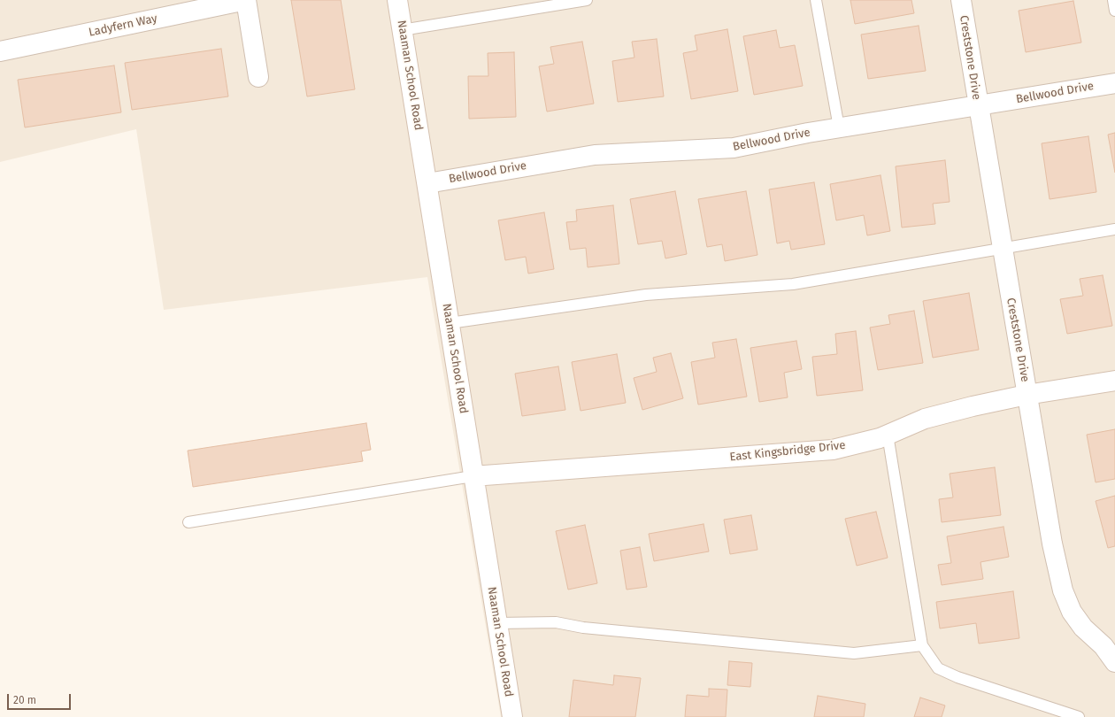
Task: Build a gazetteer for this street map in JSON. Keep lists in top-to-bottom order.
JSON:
{
  "streets": {
    "street": [
      "Ladyfern Way",
      "Creststone Drive",
      "Naaman School Road",
      "Bellwood Drive",
      "East Kingsbridge Drive"
    ]
  },
  "crossings": [
    ["Creststone Drive", "Bellwood Drive"],
    ["Creststone Drive", "East Kingsbridge Drive"],
    ["Naaman School Road", "Bellwood Drive"],
    ["Naaman School Road", "East Kingsbridge Drive"]
  ],
  "scale_bar": "20 m"
}
